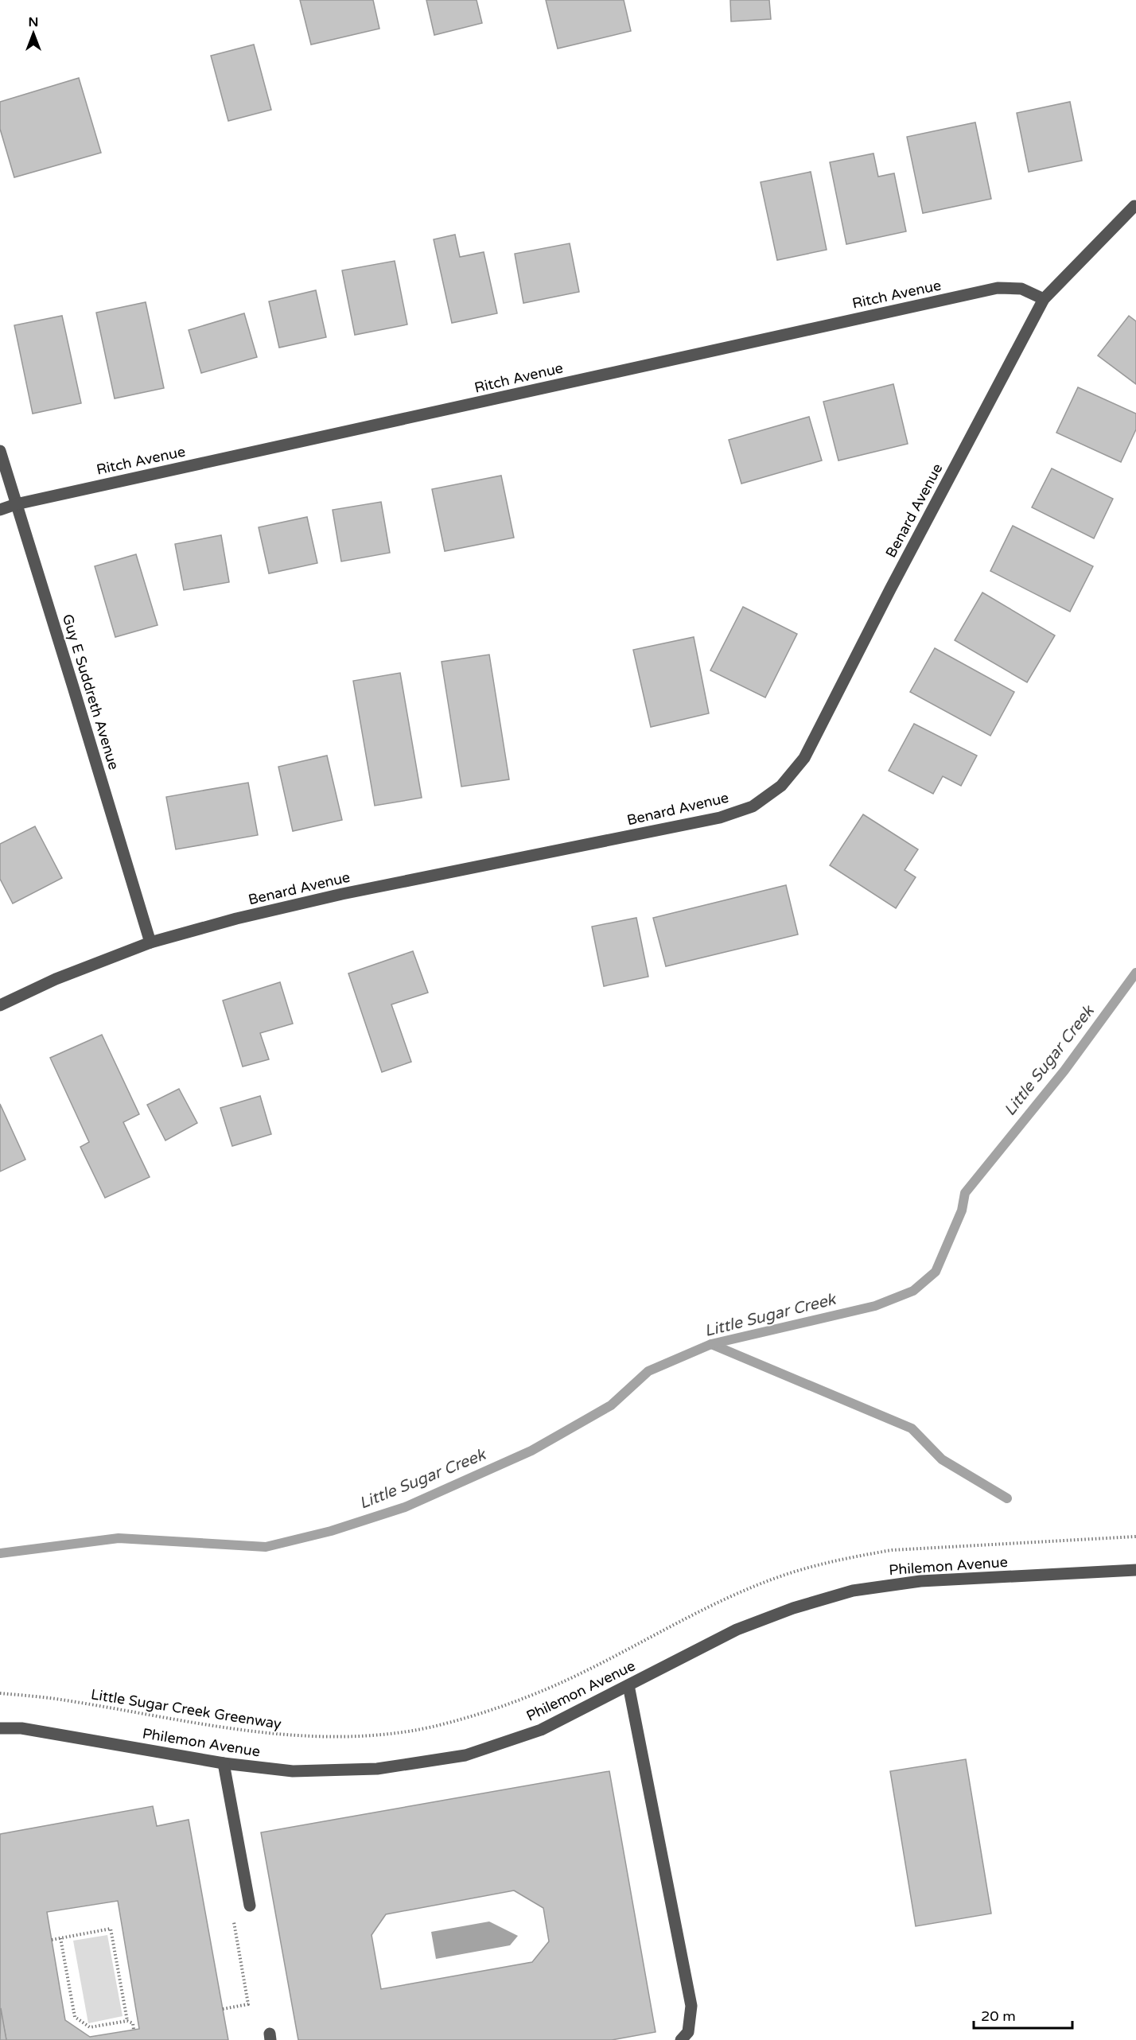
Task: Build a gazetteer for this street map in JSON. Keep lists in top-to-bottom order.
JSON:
{
  "streets": {
    "street": [
      "Ritch Avenue",
      "Benard Avenue",
      "Guy E Suddreth Avenue",
      "Philemon Avenue"
    ],
    "path": ["Little Sugar Creek Greenway"]
  },
  "crossings": [
    ["Ritch Avenue", "Benard Avenue"],
    ["Ritch Avenue", "Guy E Suddreth Avenue"],
    ["Benard Avenue", "Guy E Suddreth Avenue"]
  ],
  "water": ["Little Sugar Creek"],
  "scale_bar": "20 m",
  "north": "top"
}
